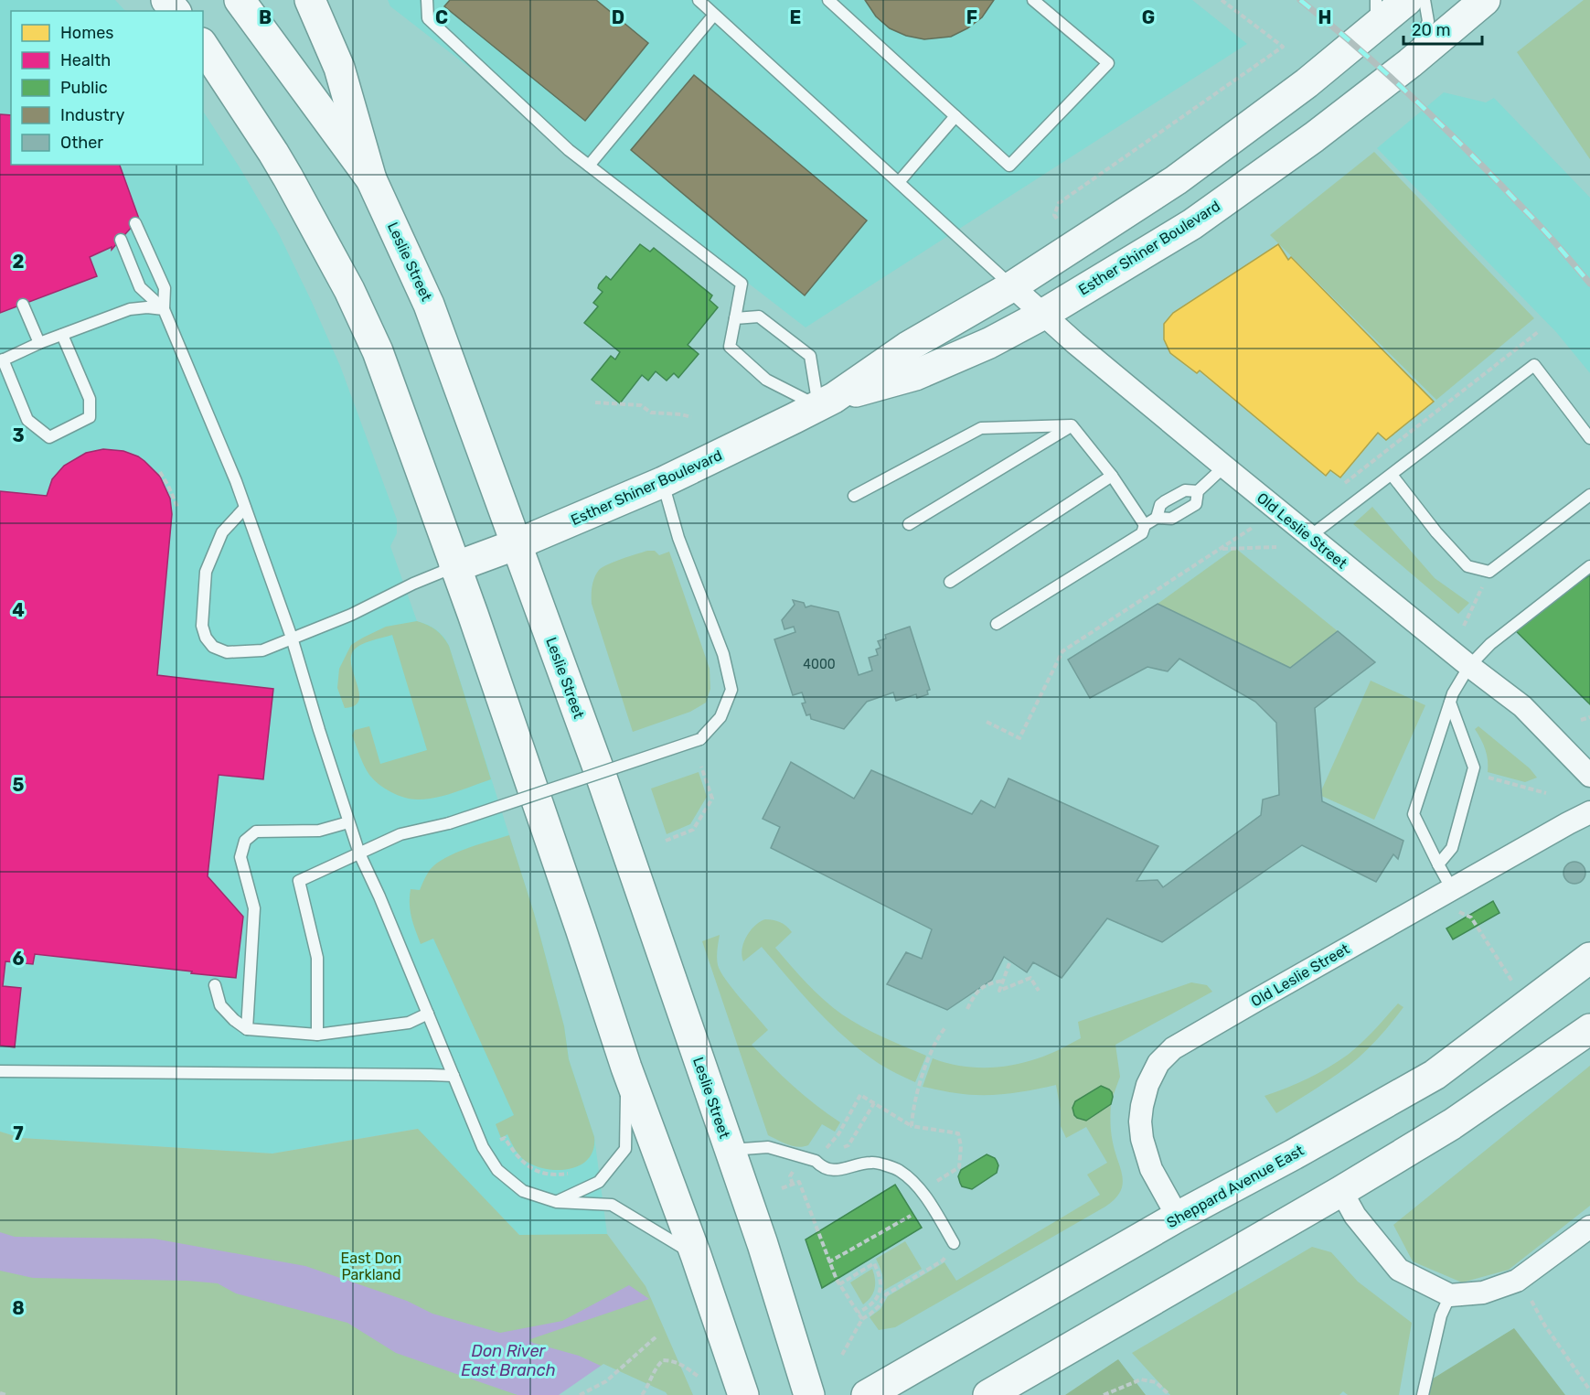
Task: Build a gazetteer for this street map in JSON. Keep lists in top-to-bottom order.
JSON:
{
  "streets": {
    "main road": ["Esther Shiner Boulevard", "Leslie Street", "Sheppard Avenue East"],
    "street": ["Old Leslie Street"]
  },
  "crossings": [
    ["Esther Shiner Boulevard", "Leslie Street"],
    ["Esther Shiner Boulevard", "Old Leslie Street"],
    ["Old Leslie Street", "Sheppard Avenue East"]
  ],
  "water": ["Don River East Branch"],
  "parks": ["East Don Parkland"],
  "house_numbers": ["4000"],
  "legend": [
    "Homes",
    "Health",
    "Public",
    "Industry",
    "Other"
  ],
  "scale_bar": "20 m",
  "grid": {
    "columns": [
      "B",
      "C",
      "D",
      "E",
      "F",
      "G",
      "H"
    ],
    "rows": [
      "2",
      "3",
      "4",
      "5",
      "6",
      "7",
      "8"
    ]
  }
}
